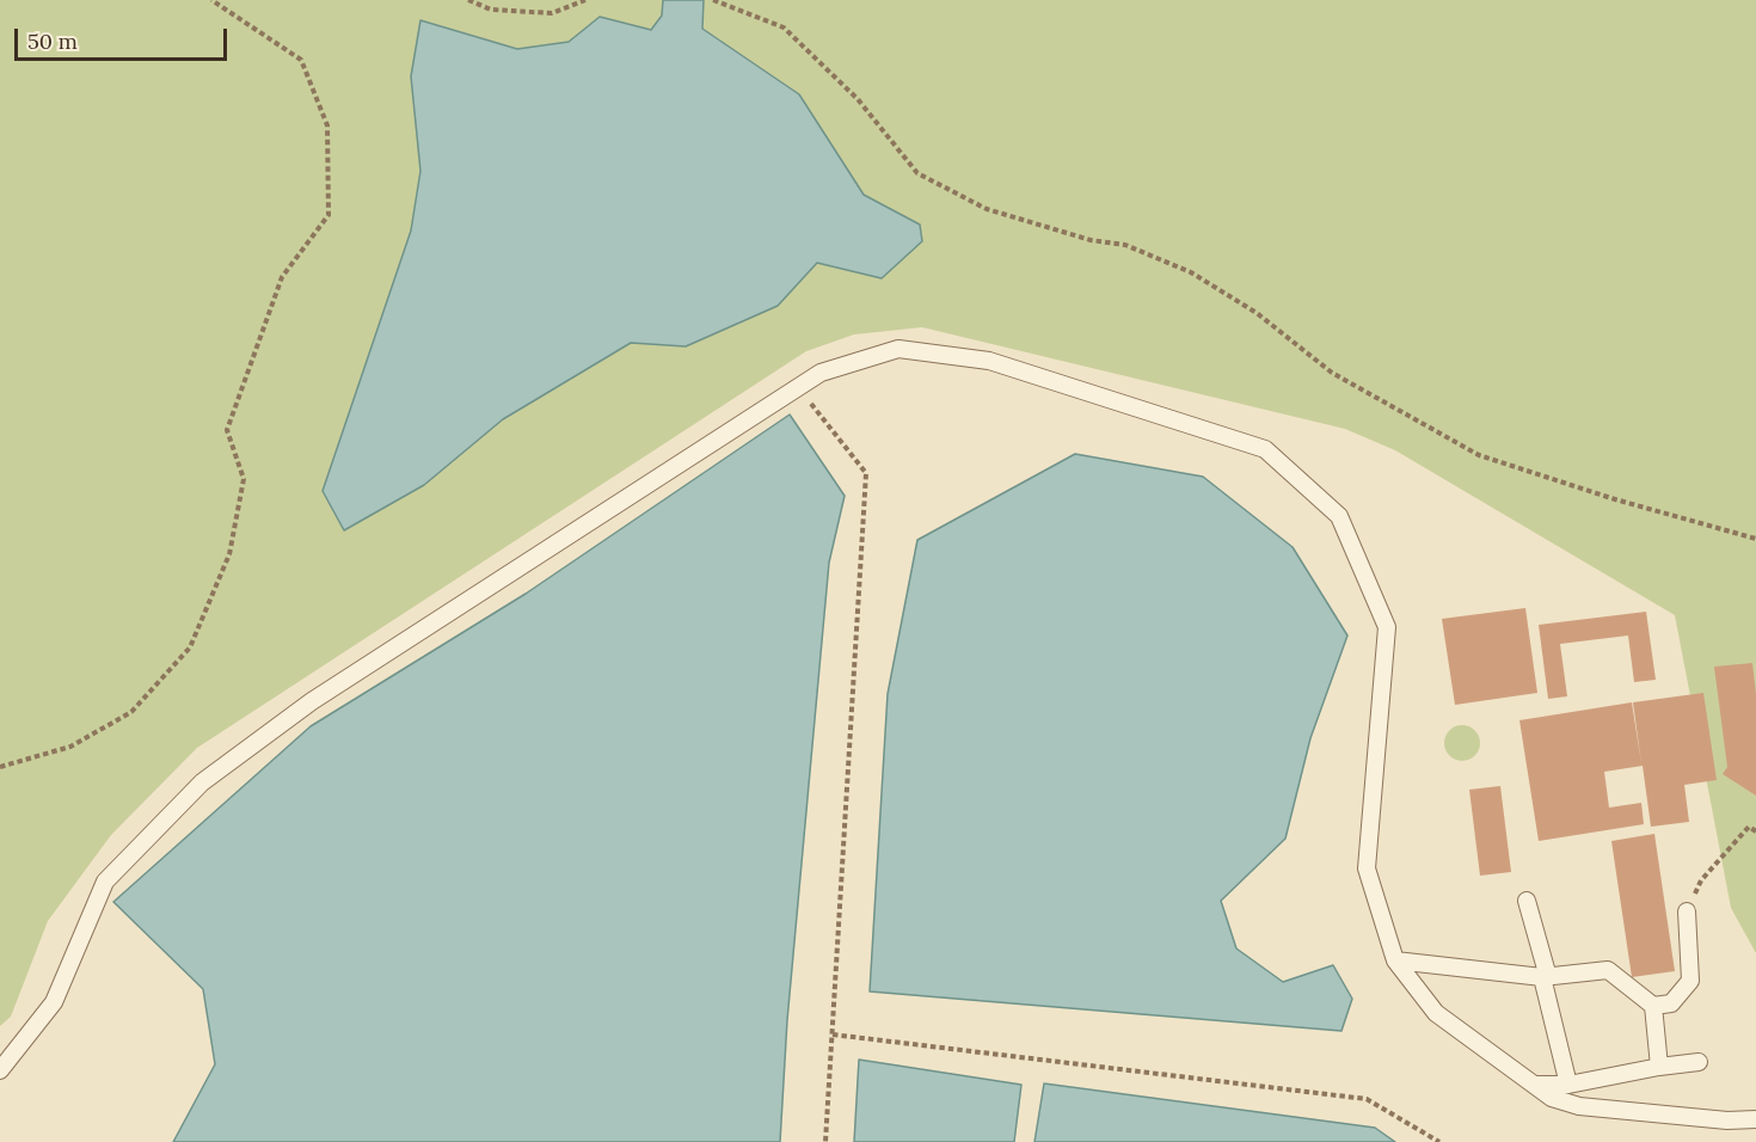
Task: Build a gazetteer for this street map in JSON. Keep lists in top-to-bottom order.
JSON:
{
  "scale_bar": "50 m"
}
